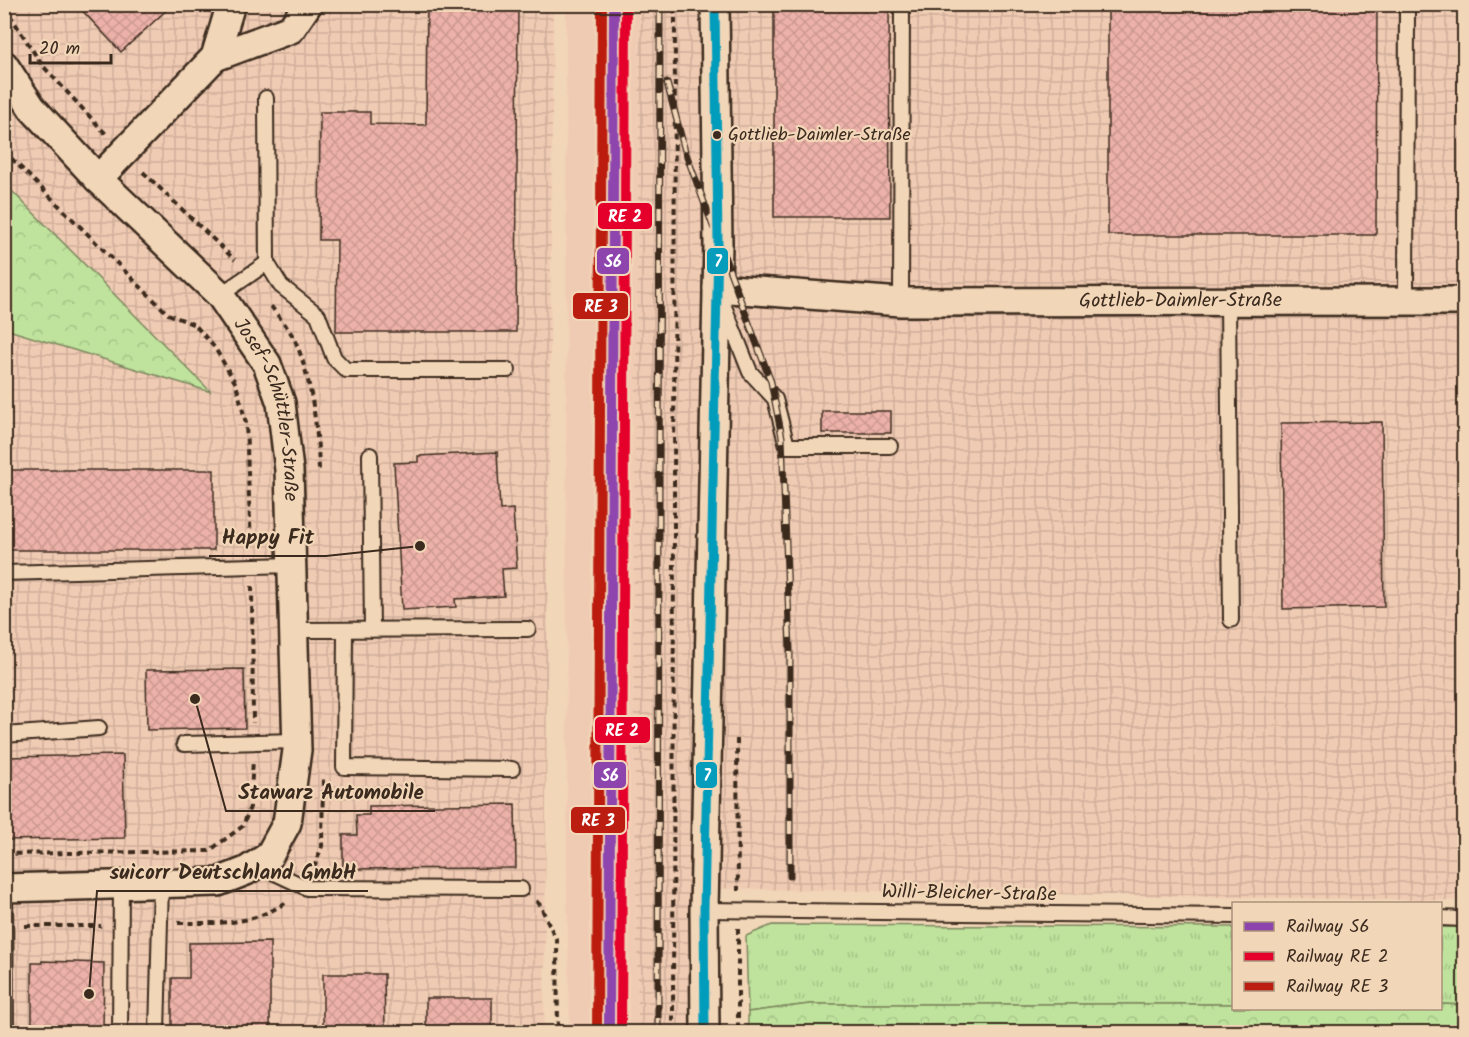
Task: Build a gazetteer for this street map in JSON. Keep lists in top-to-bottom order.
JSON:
{
  "streets": {
    "street": ["Gottlieb-Daimler-Straße", "Josef-Schüttler-Straße"],
    "lane": ["Willi-Bleicher-Straße"]
  },
  "places": [
    "Gottlieb-Daimler-Straße",
    "Happy Fit",
    "Stawarz Automobile",
    "suicorr Deutschland GmbH"
  ],
  "lines": ["rail line S6", "transit line 7"],
  "legend": ["Railway S6", "Railway RE 2", "Railway RE 3"],
  "scale_bar": "20 m"
}
